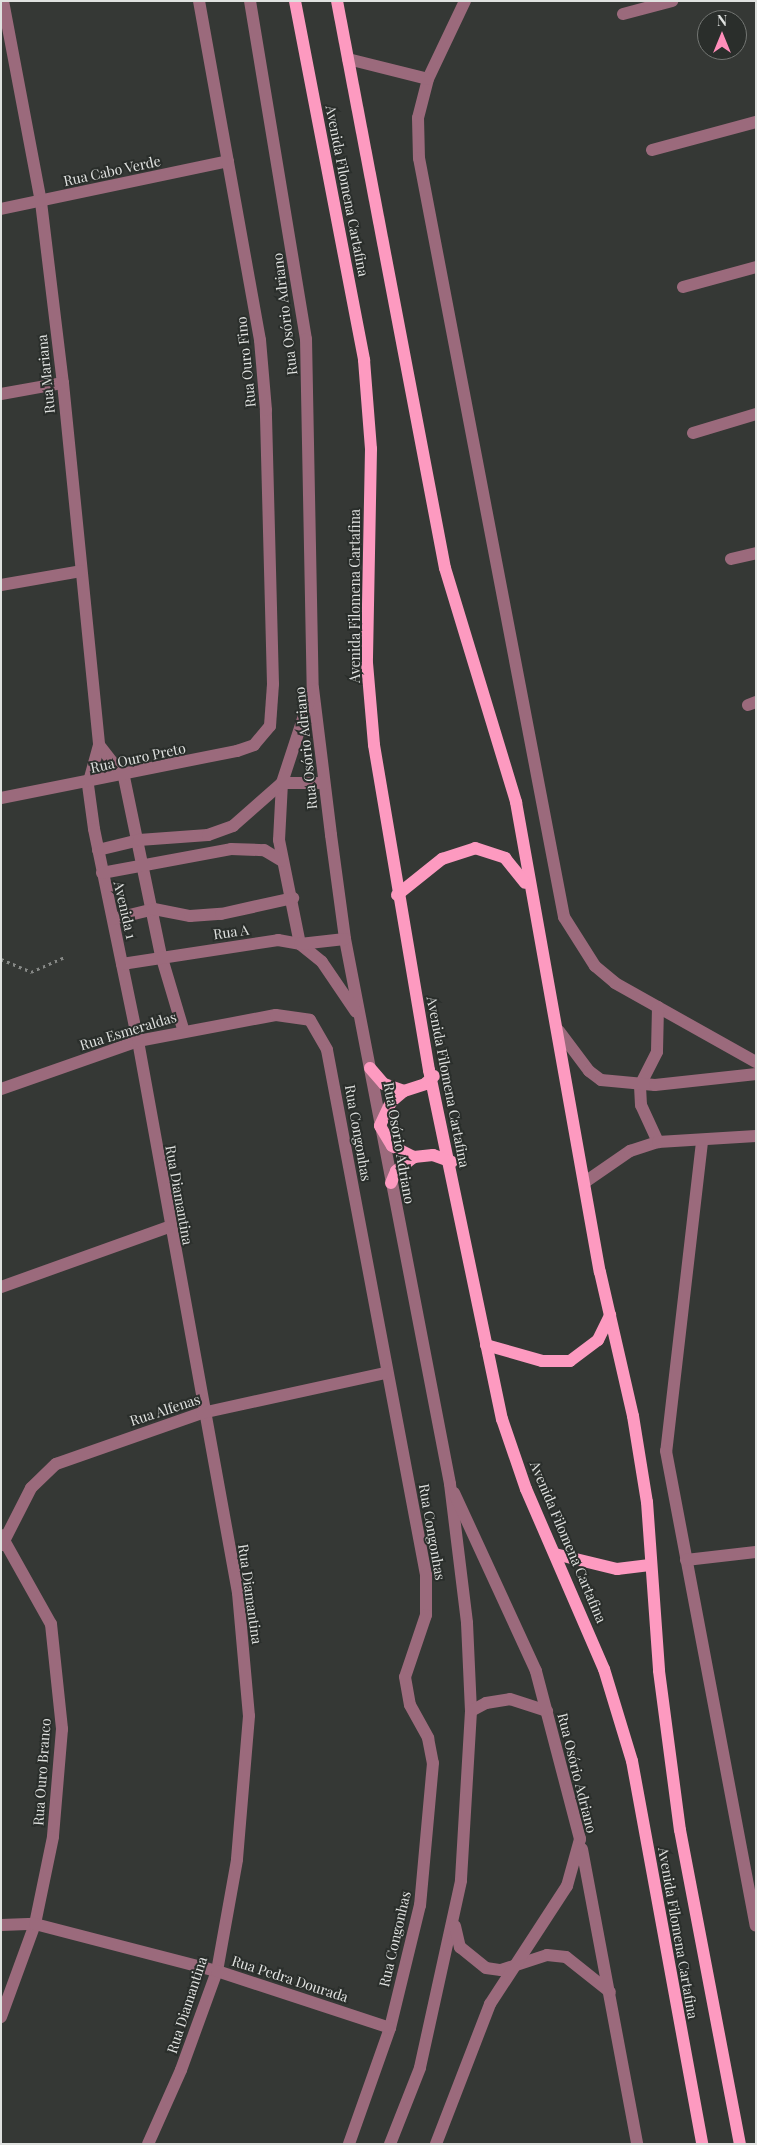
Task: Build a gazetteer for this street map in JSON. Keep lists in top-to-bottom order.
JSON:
{
  "streets": {
    "main road": ["Avenida Filomena Cartafina"],
    "street": [
      "Rua Cabo Verde",
      "Rua Osório Adriano",
      "Rua Ouro Fino",
      "Rua Mariana",
      "Rua Ouro Preto",
      "Avenida 1",
      "Rua A",
      "Rua Esmeraldas",
      "Rua Congonhas",
      "Rua Diamantina",
      "Rua Alfenas",
      "Rua Ouro Branco",
      "Rua Pedra Dourada"
    ]
  },
  "crossings": [
    ["Rua Cabo Verde", "Rua Ouro Fino"],
    ["Rua Cabo Verde", "Rua Mariana"],
    ["Rua Osório Adriano", "Rua A"],
    ["Rua Ouro Fino", "Rua Ouro Preto"],
    ["Rua Mariana", "Rua Ouro Preto"],
    ["Rua Mariana", "Avenida 1"],
    ["Rua Ouro Preto", "Avenida 1"],
    ["Avenida 1", "Rua A"],
    ["Avenida 1", "Rua Esmeraldas"],
    ["Avenida 1", "Rua Diamantina"],
    ["Rua Esmeraldas", "Rua Congonhas"],
    ["Rua Esmeraldas", "Rua Diamantina"],
    ["Rua Congonhas", "Rua Alfenas"],
    ["Rua Congonhas", "Rua Pedra Dourada"],
    ["Rua Diamantina", "Rua Alfenas"],
    ["Rua Diamantina", "Rua Pedra Dourada"],
    ["Rua Alfenas", "Rua Ouro Branco"],
    ["Rua Ouro Branco", "Rua Pedra Dourada"]
  ],
  "north": "top"
}
